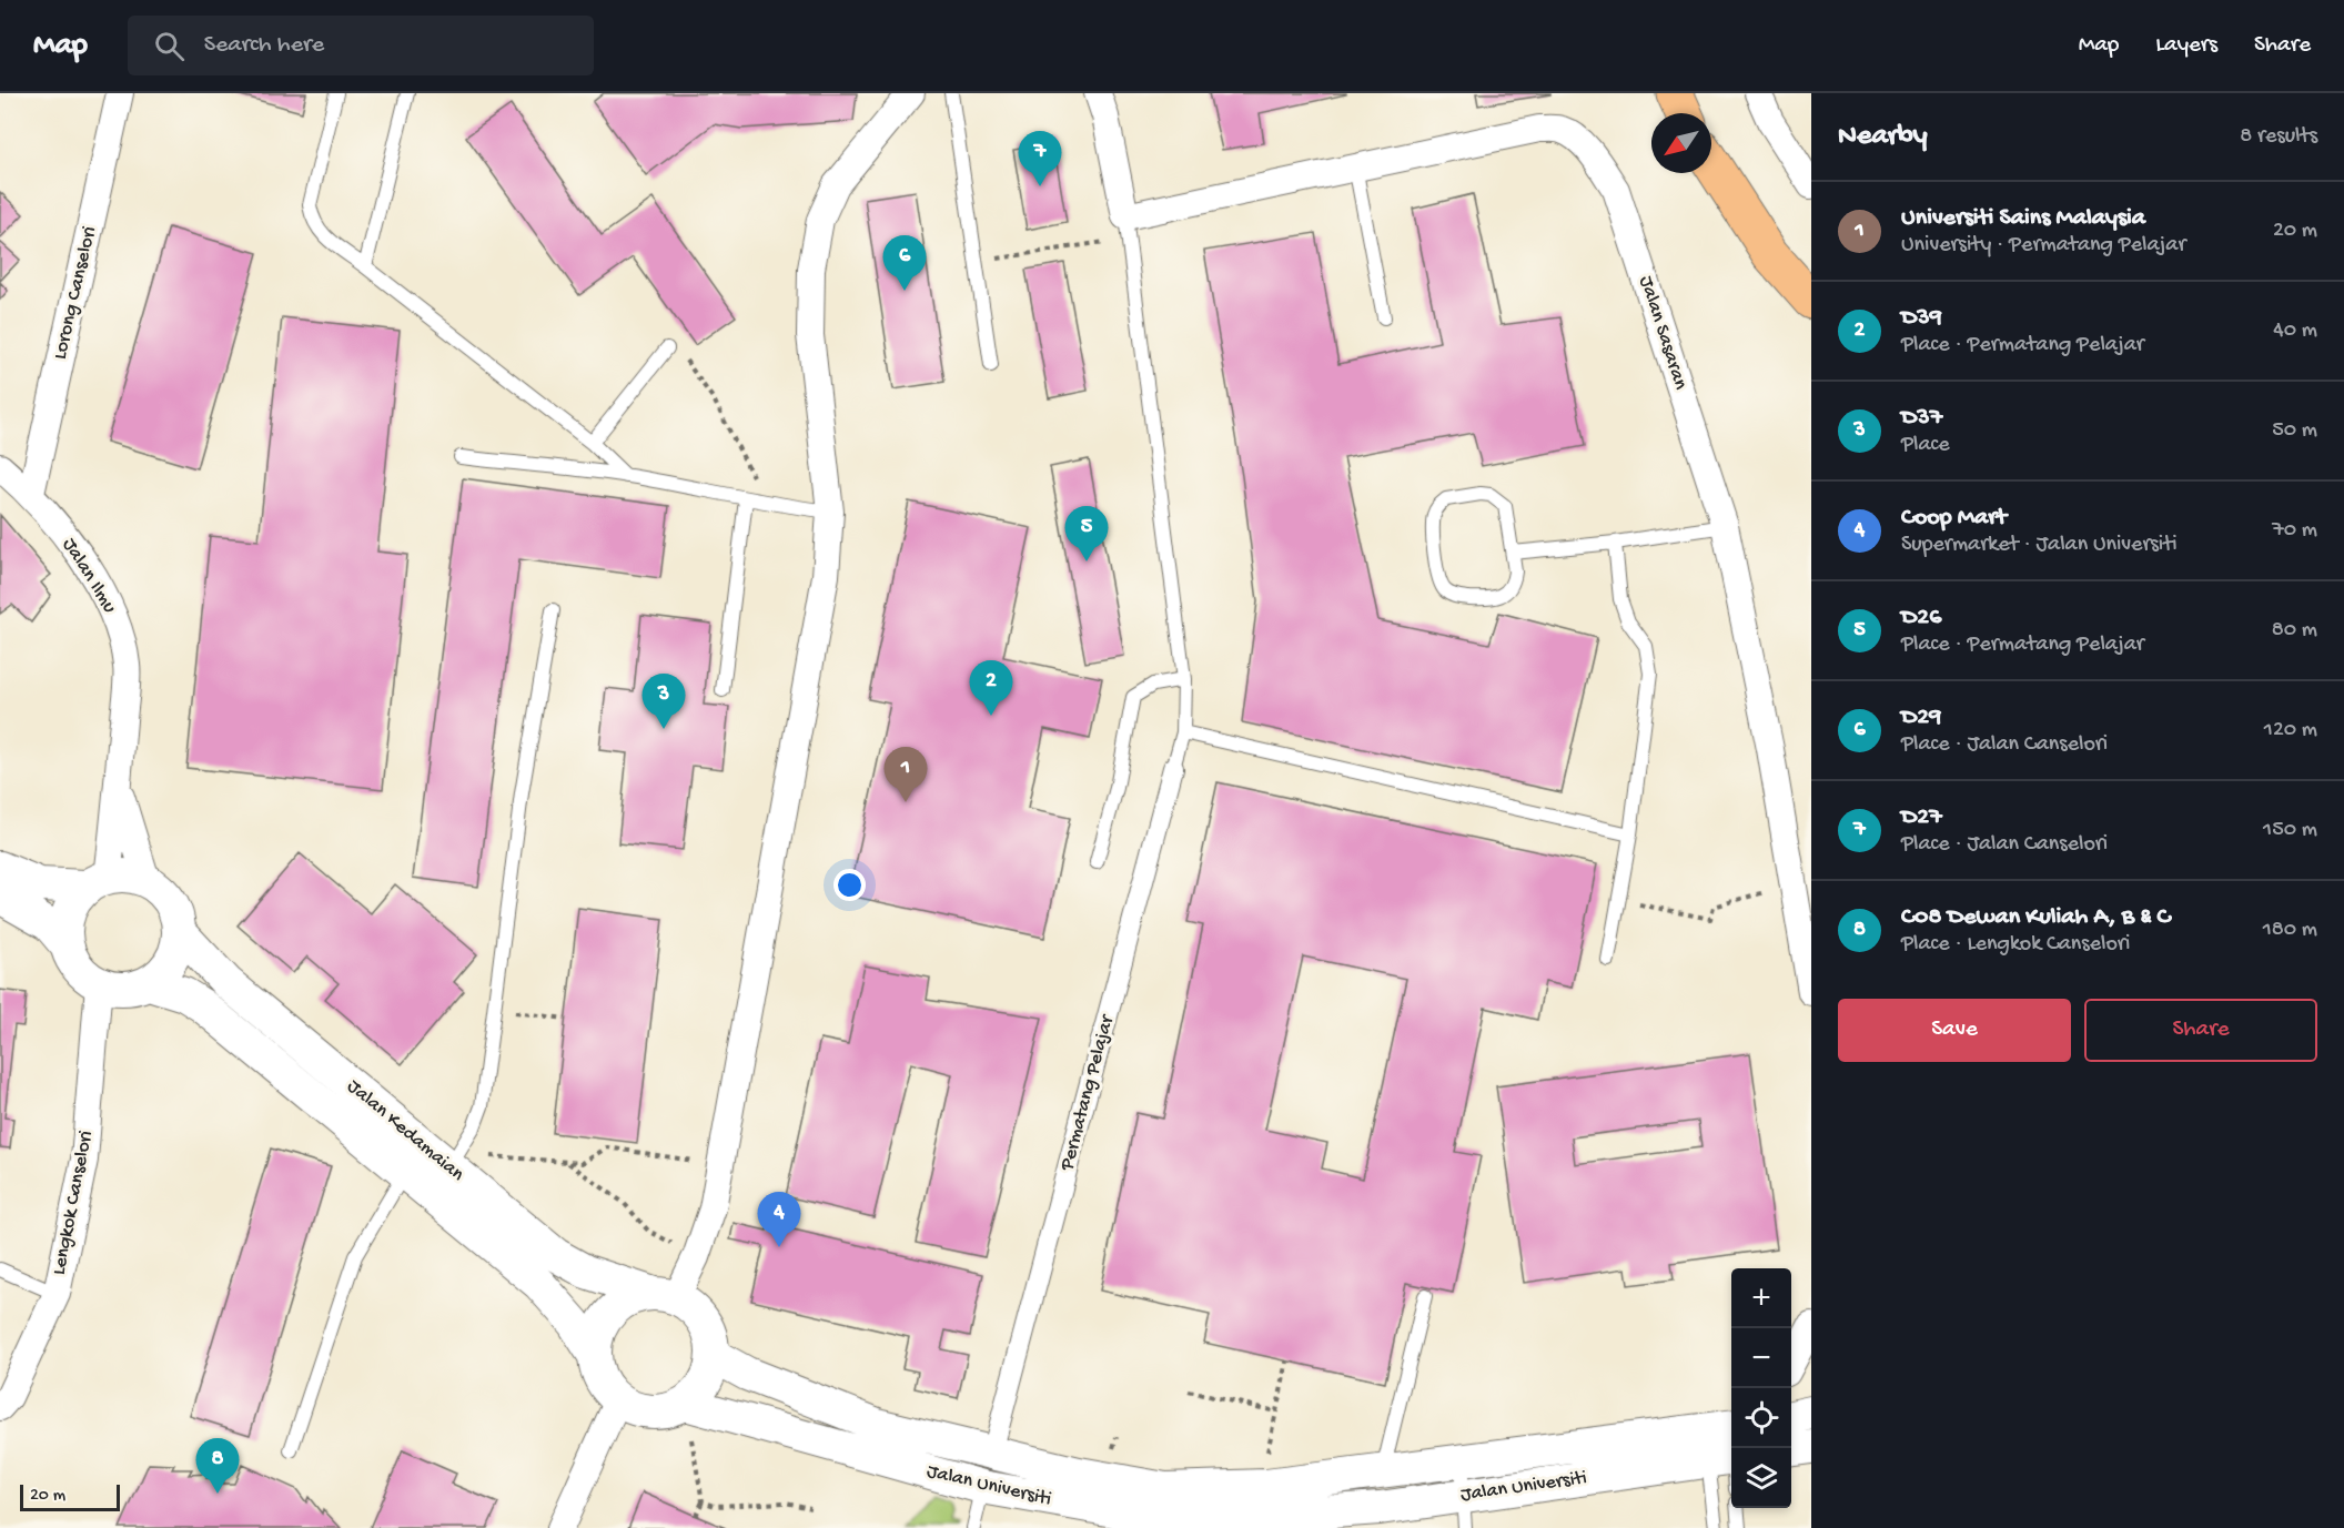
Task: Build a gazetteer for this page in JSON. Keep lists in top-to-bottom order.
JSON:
{
  "streets": {
    "street": [
      "Lorong Canselori",
      "Jalan Sasaran",
      "Jalan Ilmu",
      "Permatang Pelajar",
      "Jalan Kedamaian",
      "Lengkok Canselori",
      "Jalan Universiti"
    ]
  },
  "crossings": [
    ["Lorong Canselori", "Jalan Ilmu"],
    ["Jalan Sasaran", "Permatang Pelajar"],
    ["Jalan Ilmu", "Jalan Kedamaian"],
    ["Jalan Ilmu", "Lengkok Canselori"],
    ["Permatang Pelajar", "Jalan Universiti"],
    ["Jalan Kedamaian", "Lengkok Canselori"],
    ["Jalan Kedamaian", "Jalan Universiti"]
  ],
  "scale_bar": "20 m",
  "north": "bottom left",
  "page": {
    "header": "Map",
    "search": "Search here",
    "nav": ["Map", "Layers", "Share"],
    "heading": ["Nearby", "8 results"],
    "pins": [
      "7",
      "6",
      "5",
      "2",
      "3",
      "1",
      "4",
      "8"
    ],
    "list": [
      {
        "mark": "1",
        "name": "Universiti Sains Malaysia",
        "note": "University · Permatang Pelajar",
        "value": "20 m"
      },
      {
        "mark": "2",
        "name": "D39",
        "note": "Place · Permatang Pelajar",
        "value": "40 m"
      },
      {
        "mark": "3",
        "name": "D37",
        "note": "Place",
        "value": "50 m"
      },
      {
        "mark": "4",
        "name": "Coop Mart",
        "note": "Supermarket · Jalan Universiti",
        "value": "70 m"
      },
      {
        "mark": "5",
        "name": "D26",
        "note": "Place · Permatang Pelajar",
        "value": "80 m"
      },
      {
        "mark": "6",
        "name": "D29",
        "note": "Place · Jalan Canselori",
        "value": "120 m"
      },
      {
        "mark": "7",
        "name": "D27",
        "note": "Place · Jalan Canselori",
        "value": "150 m"
      },
      {
        "mark": "8",
        "name": "C08 Dewan Kuliah A, B & C",
        "note": "Place · Lengkok Canselori",
        "value": "180 m"
      }
    ],
    "buttons": ["Save", "Share"],
    "map_buttons": ["+", "−"],
    "scale": "20 m"
  }
}
